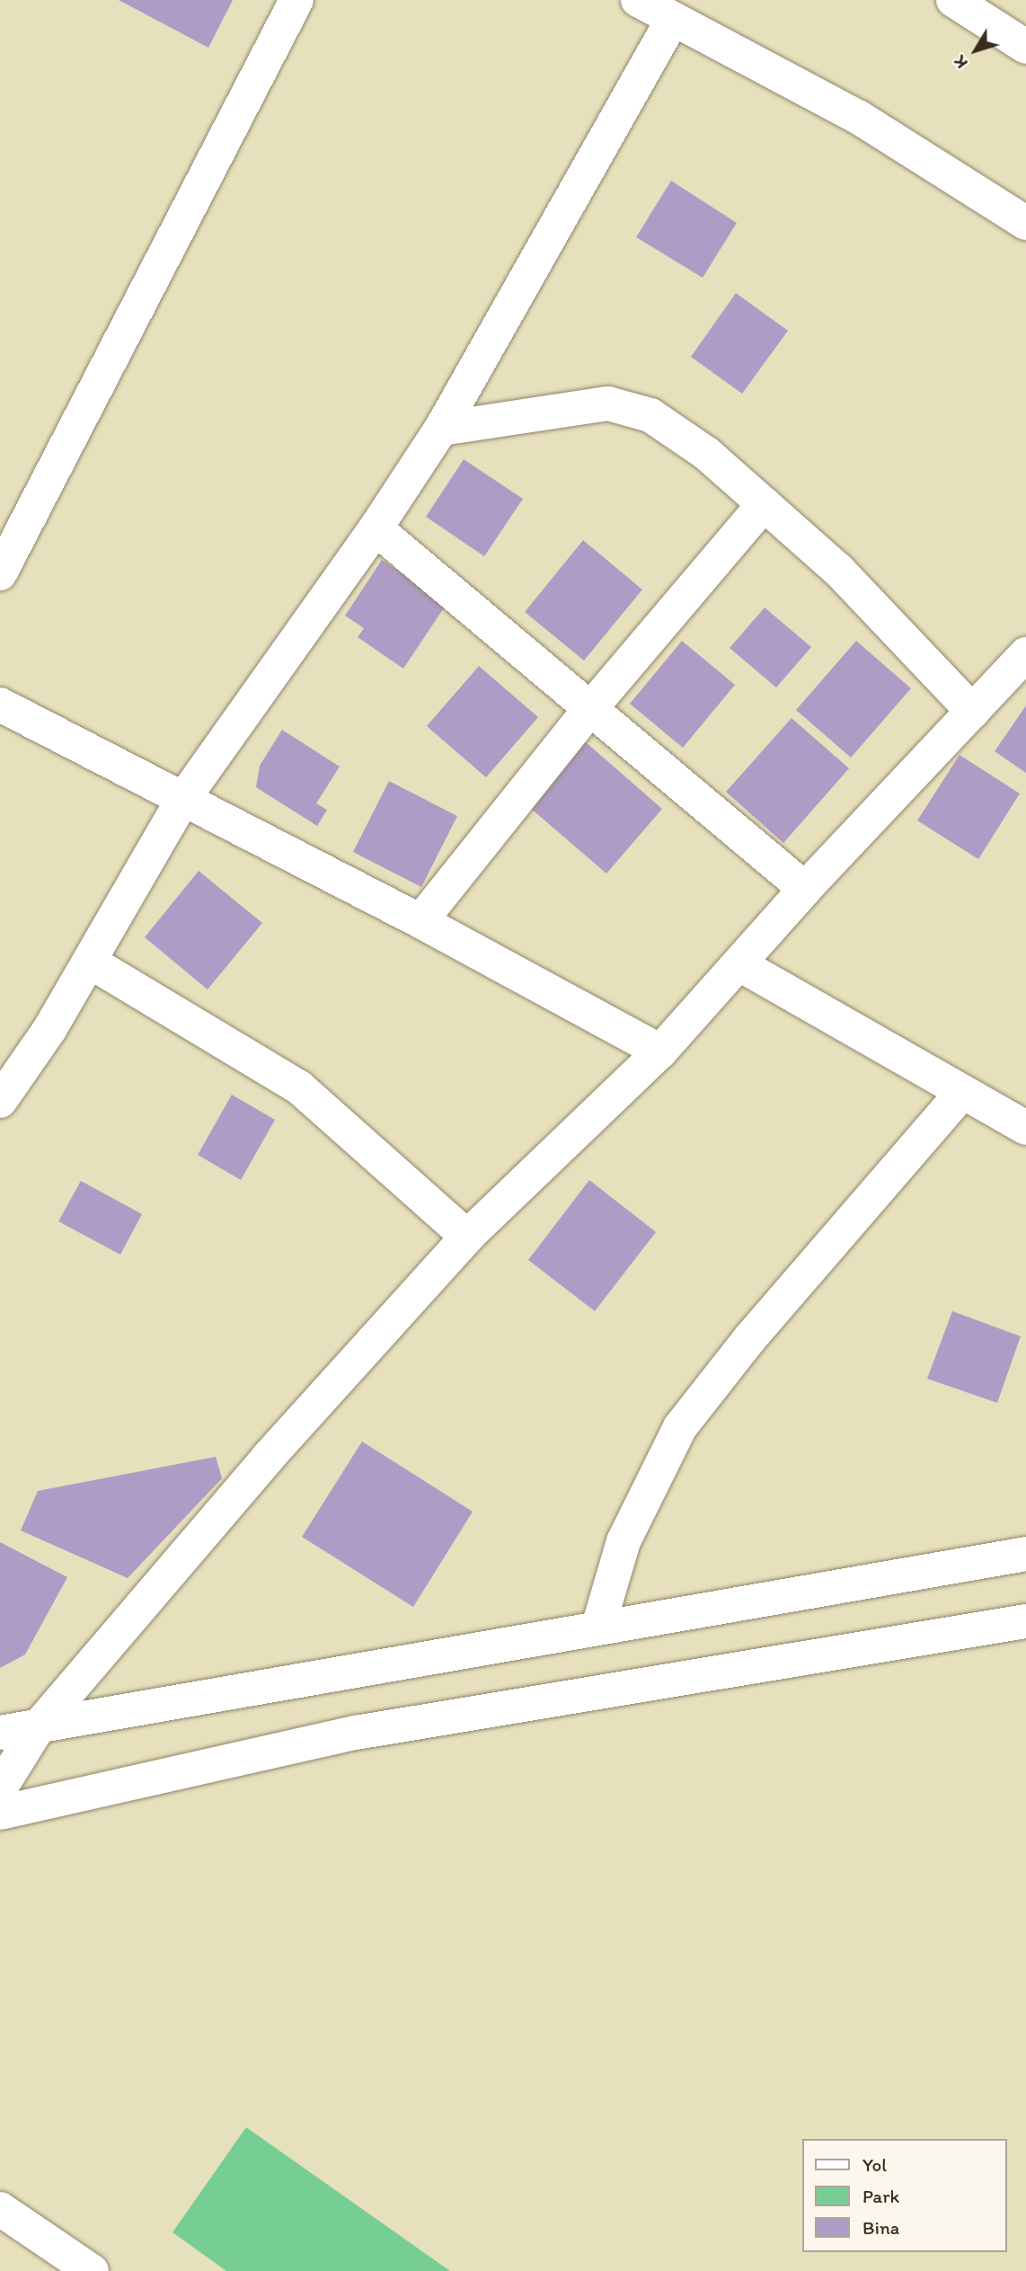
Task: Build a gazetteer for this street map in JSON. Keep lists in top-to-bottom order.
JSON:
{
  "legend": ["Yol", "Park", "Bina"],
  "north": "bottom left"
}
